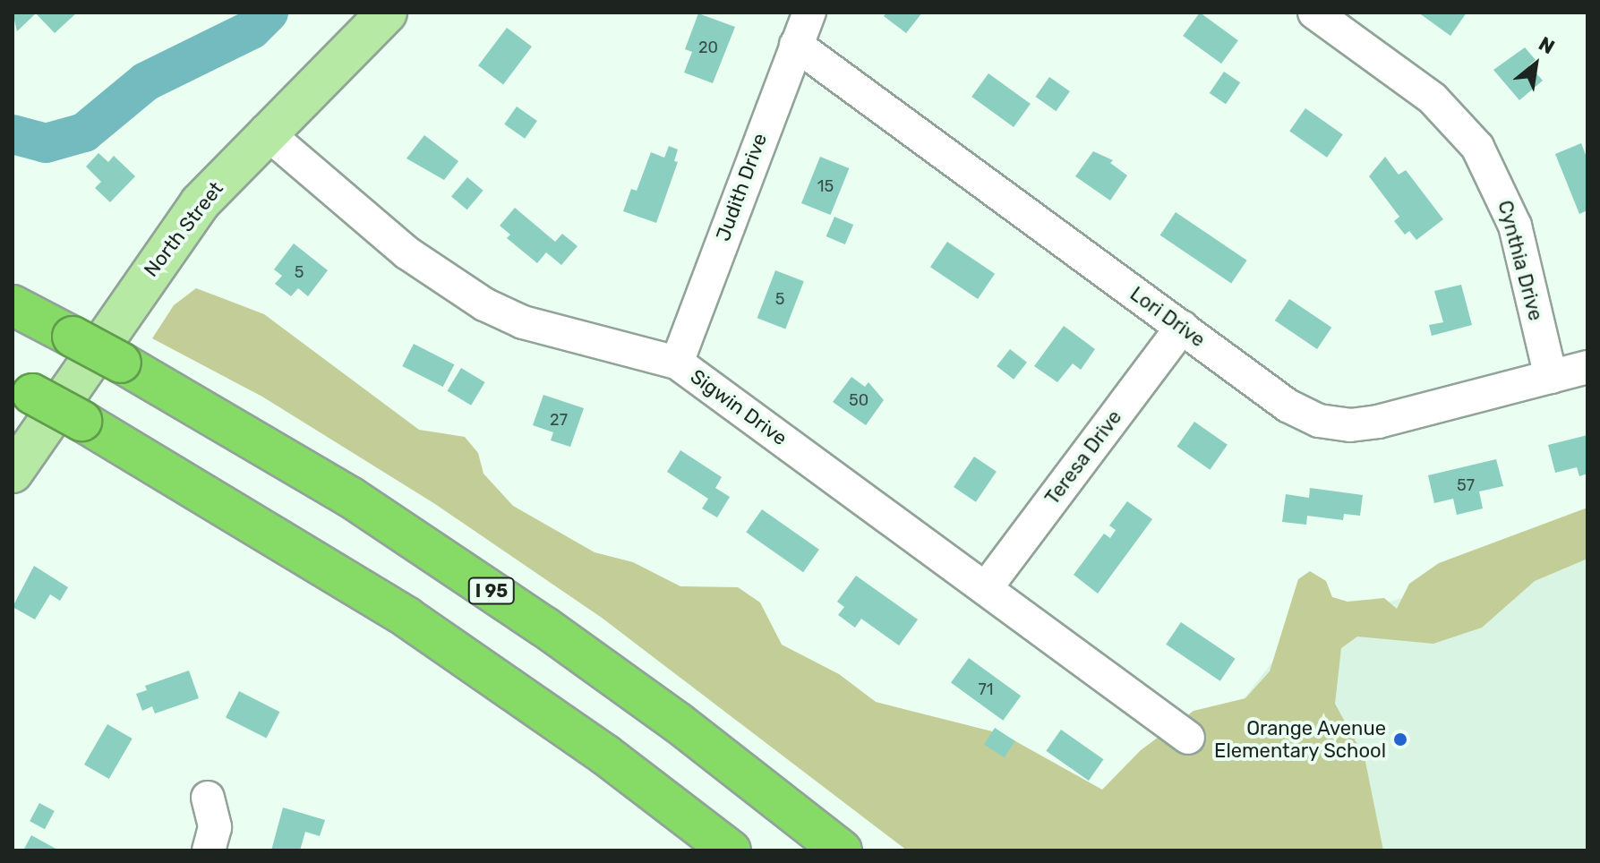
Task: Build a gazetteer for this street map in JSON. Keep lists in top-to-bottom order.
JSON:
{
  "streets": {
    "highway": ["I 95"],
    "main road": ["North Street"],
    "street": [
      "Judith Drive",
      "Cynthia Drive",
      "Lori Drive",
      "Sigwin Drive",
      "Teresa Drive"
    ]
  },
  "crossings": [
    ["Judith Drive", "Lori Drive"],
    ["Judith Drive", "Sigwin Drive"],
    ["North Street", "Sigwin Drive"],
    ["Cynthia Drive", "Lori Drive"],
    ["Lori Drive", "Teresa Drive"],
    ["Sigwin Drive", "Teresa Drive"]
  ],
  "places": ["Orange Avenue Elementary School"],
  "house_numbers": [
    "20",
    "15",
    "5",
    "5",
    "50",
    "27",
    "57",
    "71"
  ],
  "north": "top right"
}
